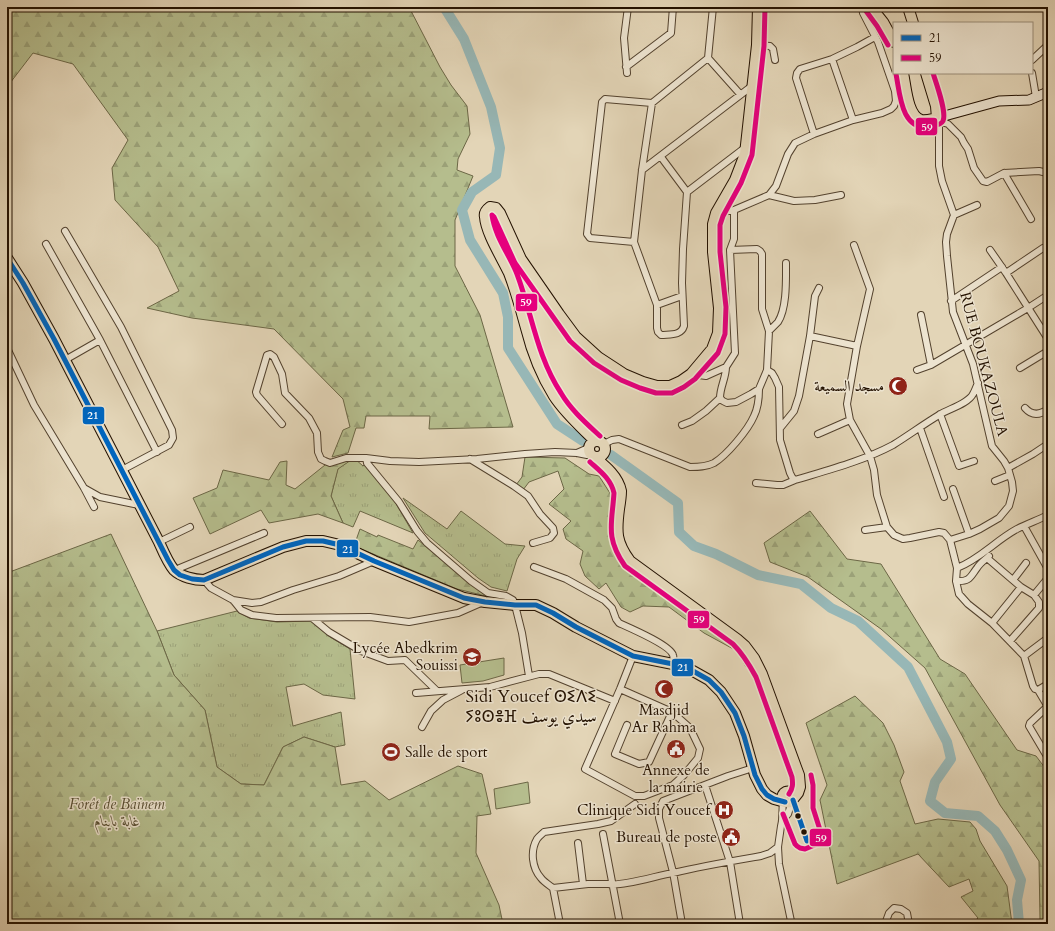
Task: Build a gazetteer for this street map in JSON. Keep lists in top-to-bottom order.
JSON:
{
  "streets": {
    "street": ["RUE BOUKAZOULA"]
  },
  "districts": ["Sidi Youcef ⵙⵉⴷⵉ ⵢⵓⵙⴻⴼ سيدي يوسف"],
  "parks": ["Forêt de Baïnem غابة باينام"],
  "places": {
    "mosque": ["مسجد السميعة", "Masdjid Ar Rahma"],
    "school or university": ["Lycée Abedkrim Souissi"],
    "public building": ["Annexe de la mairie", "Bureau de poste"],
    "sports": ["Salle de sport"],
    "hospital": ["Clinique Sidi Youcef"]
  },
  "lines": ["transit line 59", "transit line 21"],
  "legend": ["21", "59"]
}
